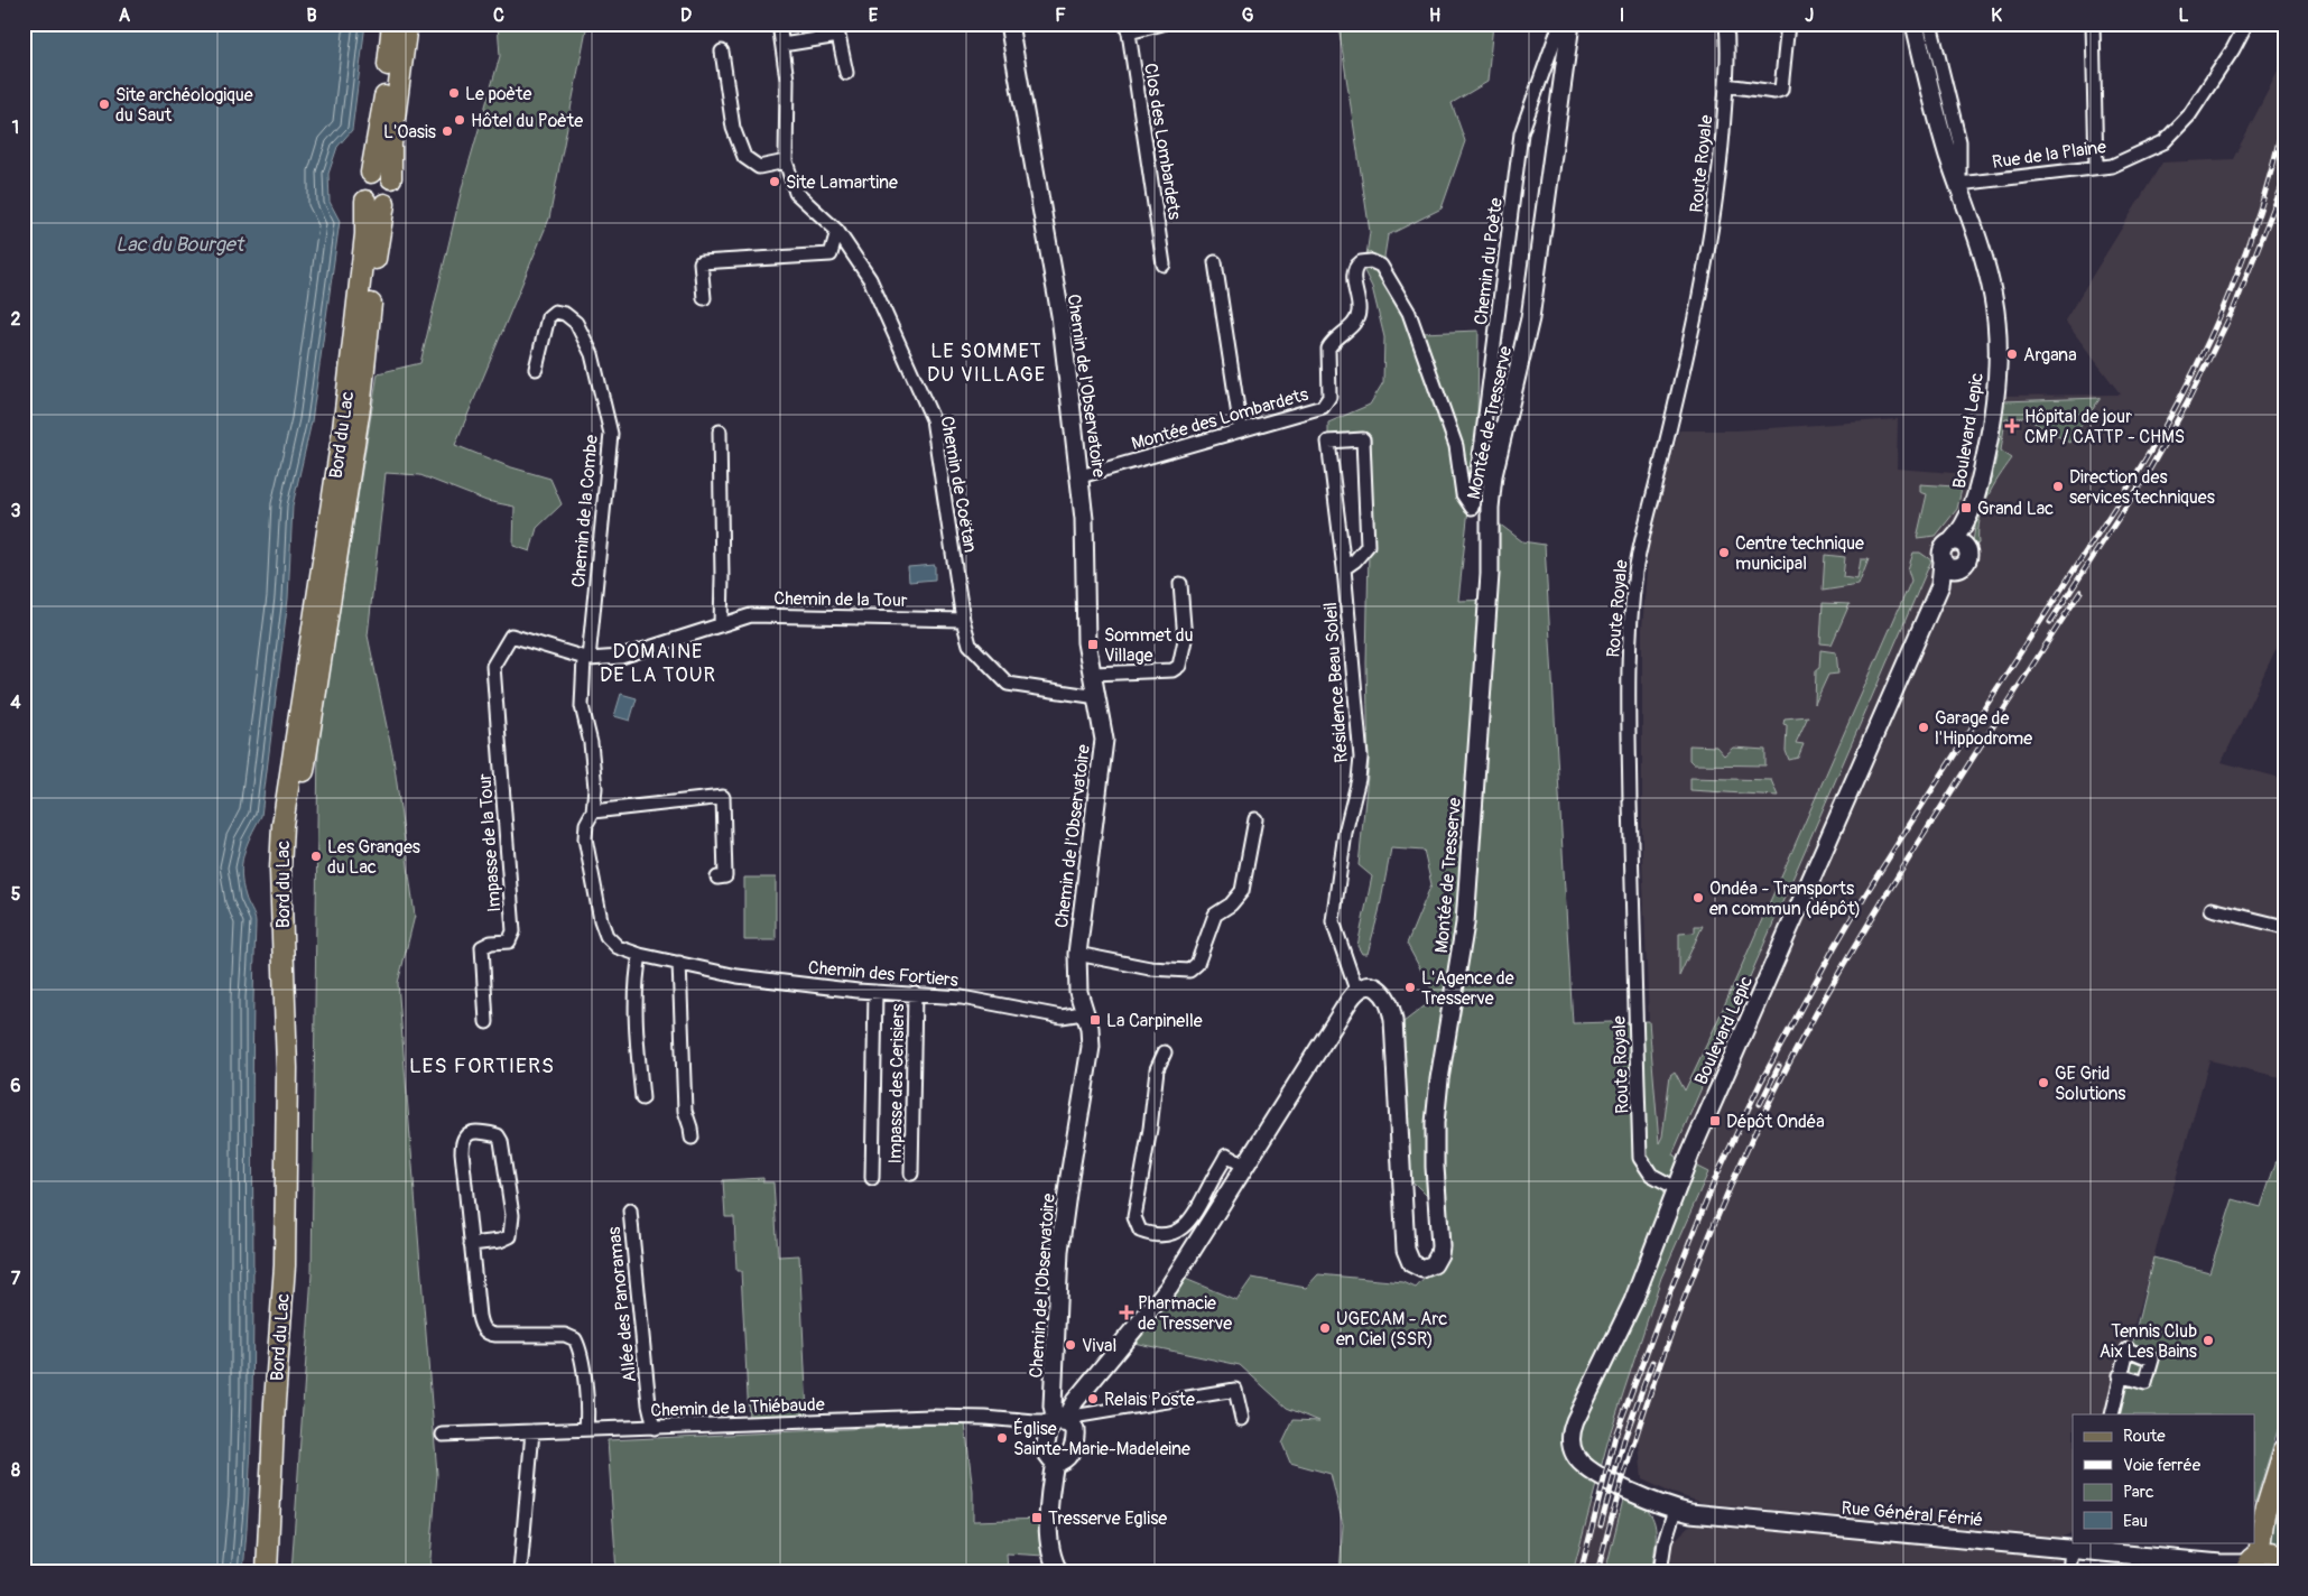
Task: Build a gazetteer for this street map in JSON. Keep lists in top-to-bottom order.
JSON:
{
  "streets": {
    "main road": ["Bord du Lac"],
    "street": [
      "Clos des Lombardets",
      "Rue de la Plaine",
      "Route Royale",
      "Chemin du Poète",
      "Chemin de l'Observatoire",
      "Montée des Lombardets",
      "Montée de Tresserve",
      "Boulevard Lepic",
      "Chemin de Coëtan",
      "Chemin de la Combe",
      "Chemin de la Tour",
      "Résidence Beau Soleil",
      "Impasse de la Tour",
      "Chemin des Fortiers",
      "Impasse des Cerisiers",
      "Allée des Panoramas",
      "Chemin de la Thiébaude",
      "Rue Général Férrié"
    ]
  },
  "crossings": [
    ["Rue de la Plaine", "Boulevard Lepic"],
    ["Route Royale", "Boulevard Lepic"],
    ["Chemin du Poète", "Montée des Lombardets"],
    ["Chemin de l'Observatoire", "Montée des Lombardets"],
    ["Chemin de l'Observatoire", "Chemin de Coëtan"],
    ["Chemin de l'Observatoire", "Chemin des Fortiers"],
    ["Chemin de l'Observatoire", "Chemin de la Thiébaude"],
    ["Montée de Tresserve", "Résidence Beau Soleil"],
    ["Boulevard Lepic", "Rue Général Férrié"],
    ["Chemin de Coëtan", "Chemin de la Tour"],
    ["Chemin de la Combe", "Chemin de la Tour"],
    ["Chemin de la Combe", "Chemin des Fortiers"],
    ["Chemin de la Tour", "Impasse de la Tour"],
    ["Chemin de la Tour", "Chemin des Fortiers"],
    ["Chemin des Fortiers", "Impasse des Cerisiers"],
    ["Allée des Panoramas", "Chemin de la Thiébaude"]
  ],
  "districts": ["LE SOMMET DU VILLAGE", "DOMAINE DE LA TOUR", "LES FORTIERS"],
  "water": ["Lac du Bourget"],
  "places": {
    "other": [
      "Le poète",
      "Site archéologique du Saut",
      "Hôtel du Poète",
      "L'Oasis",
      "Site Lamartine",
      "Argana",
      "Direction des services techniques",
      "Centre technique municipal",
      "Garage de l'Hippodrome",
      "Les Granges du Lac",
      "Ondéa - Transports en commun (dépôt)",
      "L'Agence de Tresserve",
      "GE Grid Solutions",
      "UGECAM - Arc en Ciel (SSR)",
      "Tennis Club Aix Les Bains",
      "Vival",
      "Relais Poste",
      "Église Sainte-Marie-Madeleine"
    ],
    "health": ["Hôpital de jour CMP / CATTP - CHMS", "Pharmacie de Tresserve"],
    "transit": [
      "Grand Lac",
      "Sommet du Village",
      "La Carpinelle",
      "Dépôt Ondéa",
      "Tresserve Eglise"
    ]
  },
  "legend": [
    "Route",
    "Voie ferrée",
    "Parc",
    "Eau"
  ],
  "grid": {
    "columns": [
      "A",
      "B",
      "C",
      "D",
      "E",
      "F",
      "G",
      "H",
      "I",
      "J",
      "K",
      "L"
    ],
    "rows": [
      "1",
      "2",
      "3",
      "4",
      "5",
      "6",
      "7",
      "8"
    ]
  }
}
